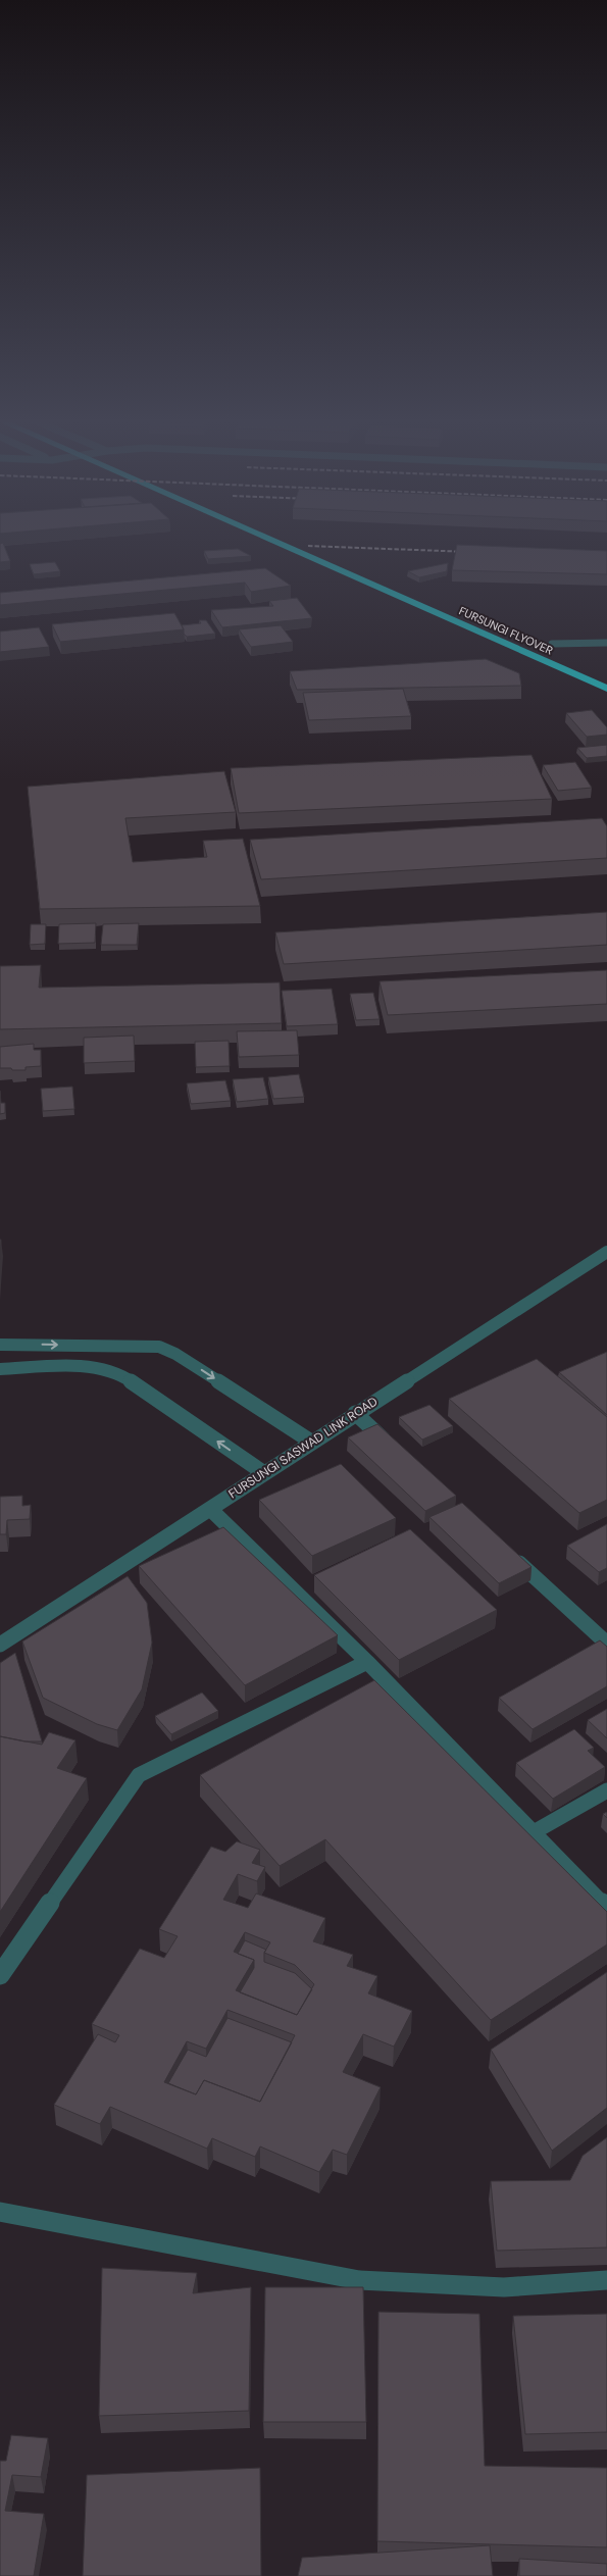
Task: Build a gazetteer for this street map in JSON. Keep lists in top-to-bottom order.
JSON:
{
  "streets": {
    "highway": ["FURSUNGI FLYOVER"],
    "street": ["FURSUNGI SASWAD LINK ROAD"]
  }
}
